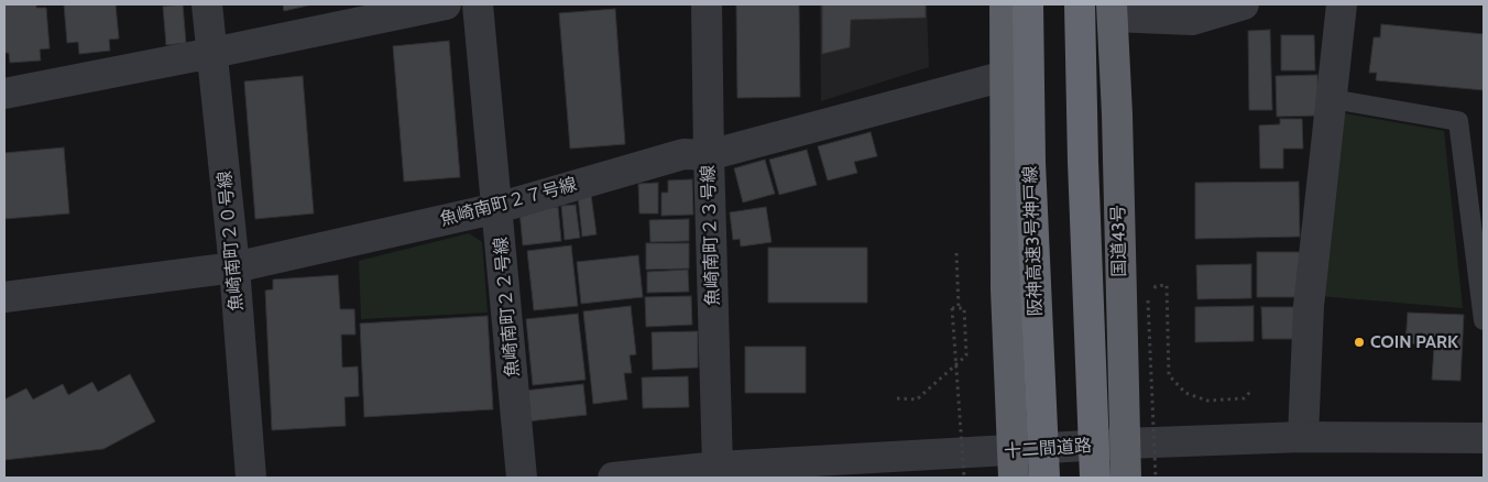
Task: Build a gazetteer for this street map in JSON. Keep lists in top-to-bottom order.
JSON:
{
  "streets": {
    "highway": ["阪神高速3号神戸線", "国道43号"],
    "street": [
      "魚崎南町２７号線",
      "魚崎南町２３号線",
      "魚崎南町２０号線",
      "魚崎南町２２号線",
      "十二間道路"
    ]
  },
  "crossings": [
    ["魚崎南町２７号線", "魚崎南町２３号線"],
    ["魚崎南町２７号線", "魚崎南町２０号線"],
    ["魚崎南町２７号線", "魚崎南町２２号線"],
    ["魚崎南町２３号線", "十二間道路"],
    ["国道43号", "十二間道路"]
  ],
  "places": ["COIN PARK"]
}
